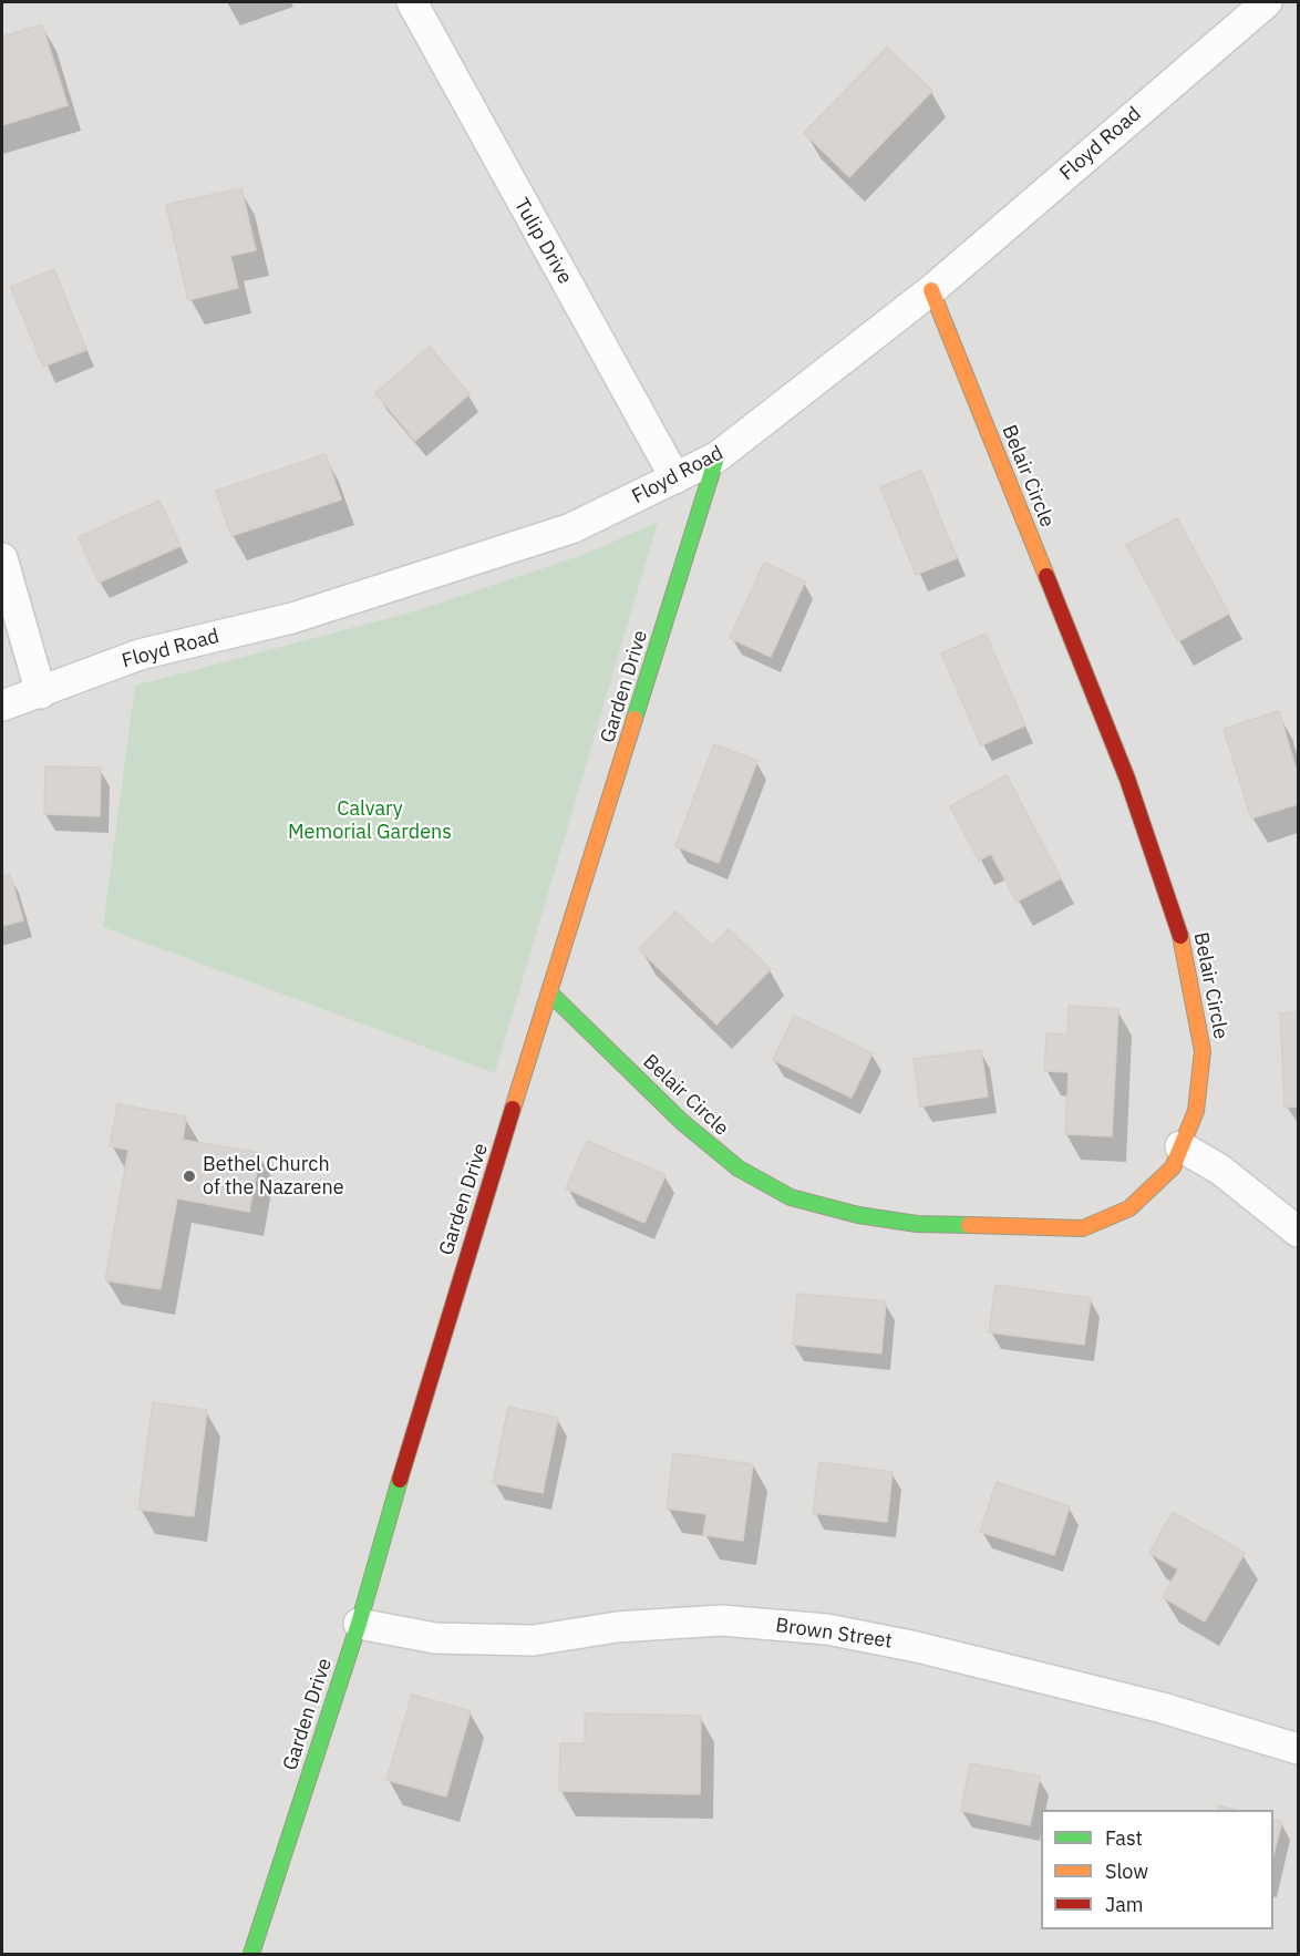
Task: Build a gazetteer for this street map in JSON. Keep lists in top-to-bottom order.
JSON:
{
  "streets": {
    "street": [
      "Floyd Road",
      "Tulip Drive",
      "Belair Circle",
      "Garden Drive",
      "Brown Street"
    ]
  },
  "crossings": [
    ["Floyd Road", "Tulip Drive"],
    ["Floyd Road", "Belair Circle"],
    ["Floyd Road", "Garden Drive"],
    ["Belair Circle", "Garden Drive"],
    ["Garden Drive", "Brown Street"]
  ],
  "parks": ["Calvary Memorial Gardens"],
  "places": ["Bethel Church of the Nazarene"],
  "legend": ["Fast", "Slow", "Jam"]
}
